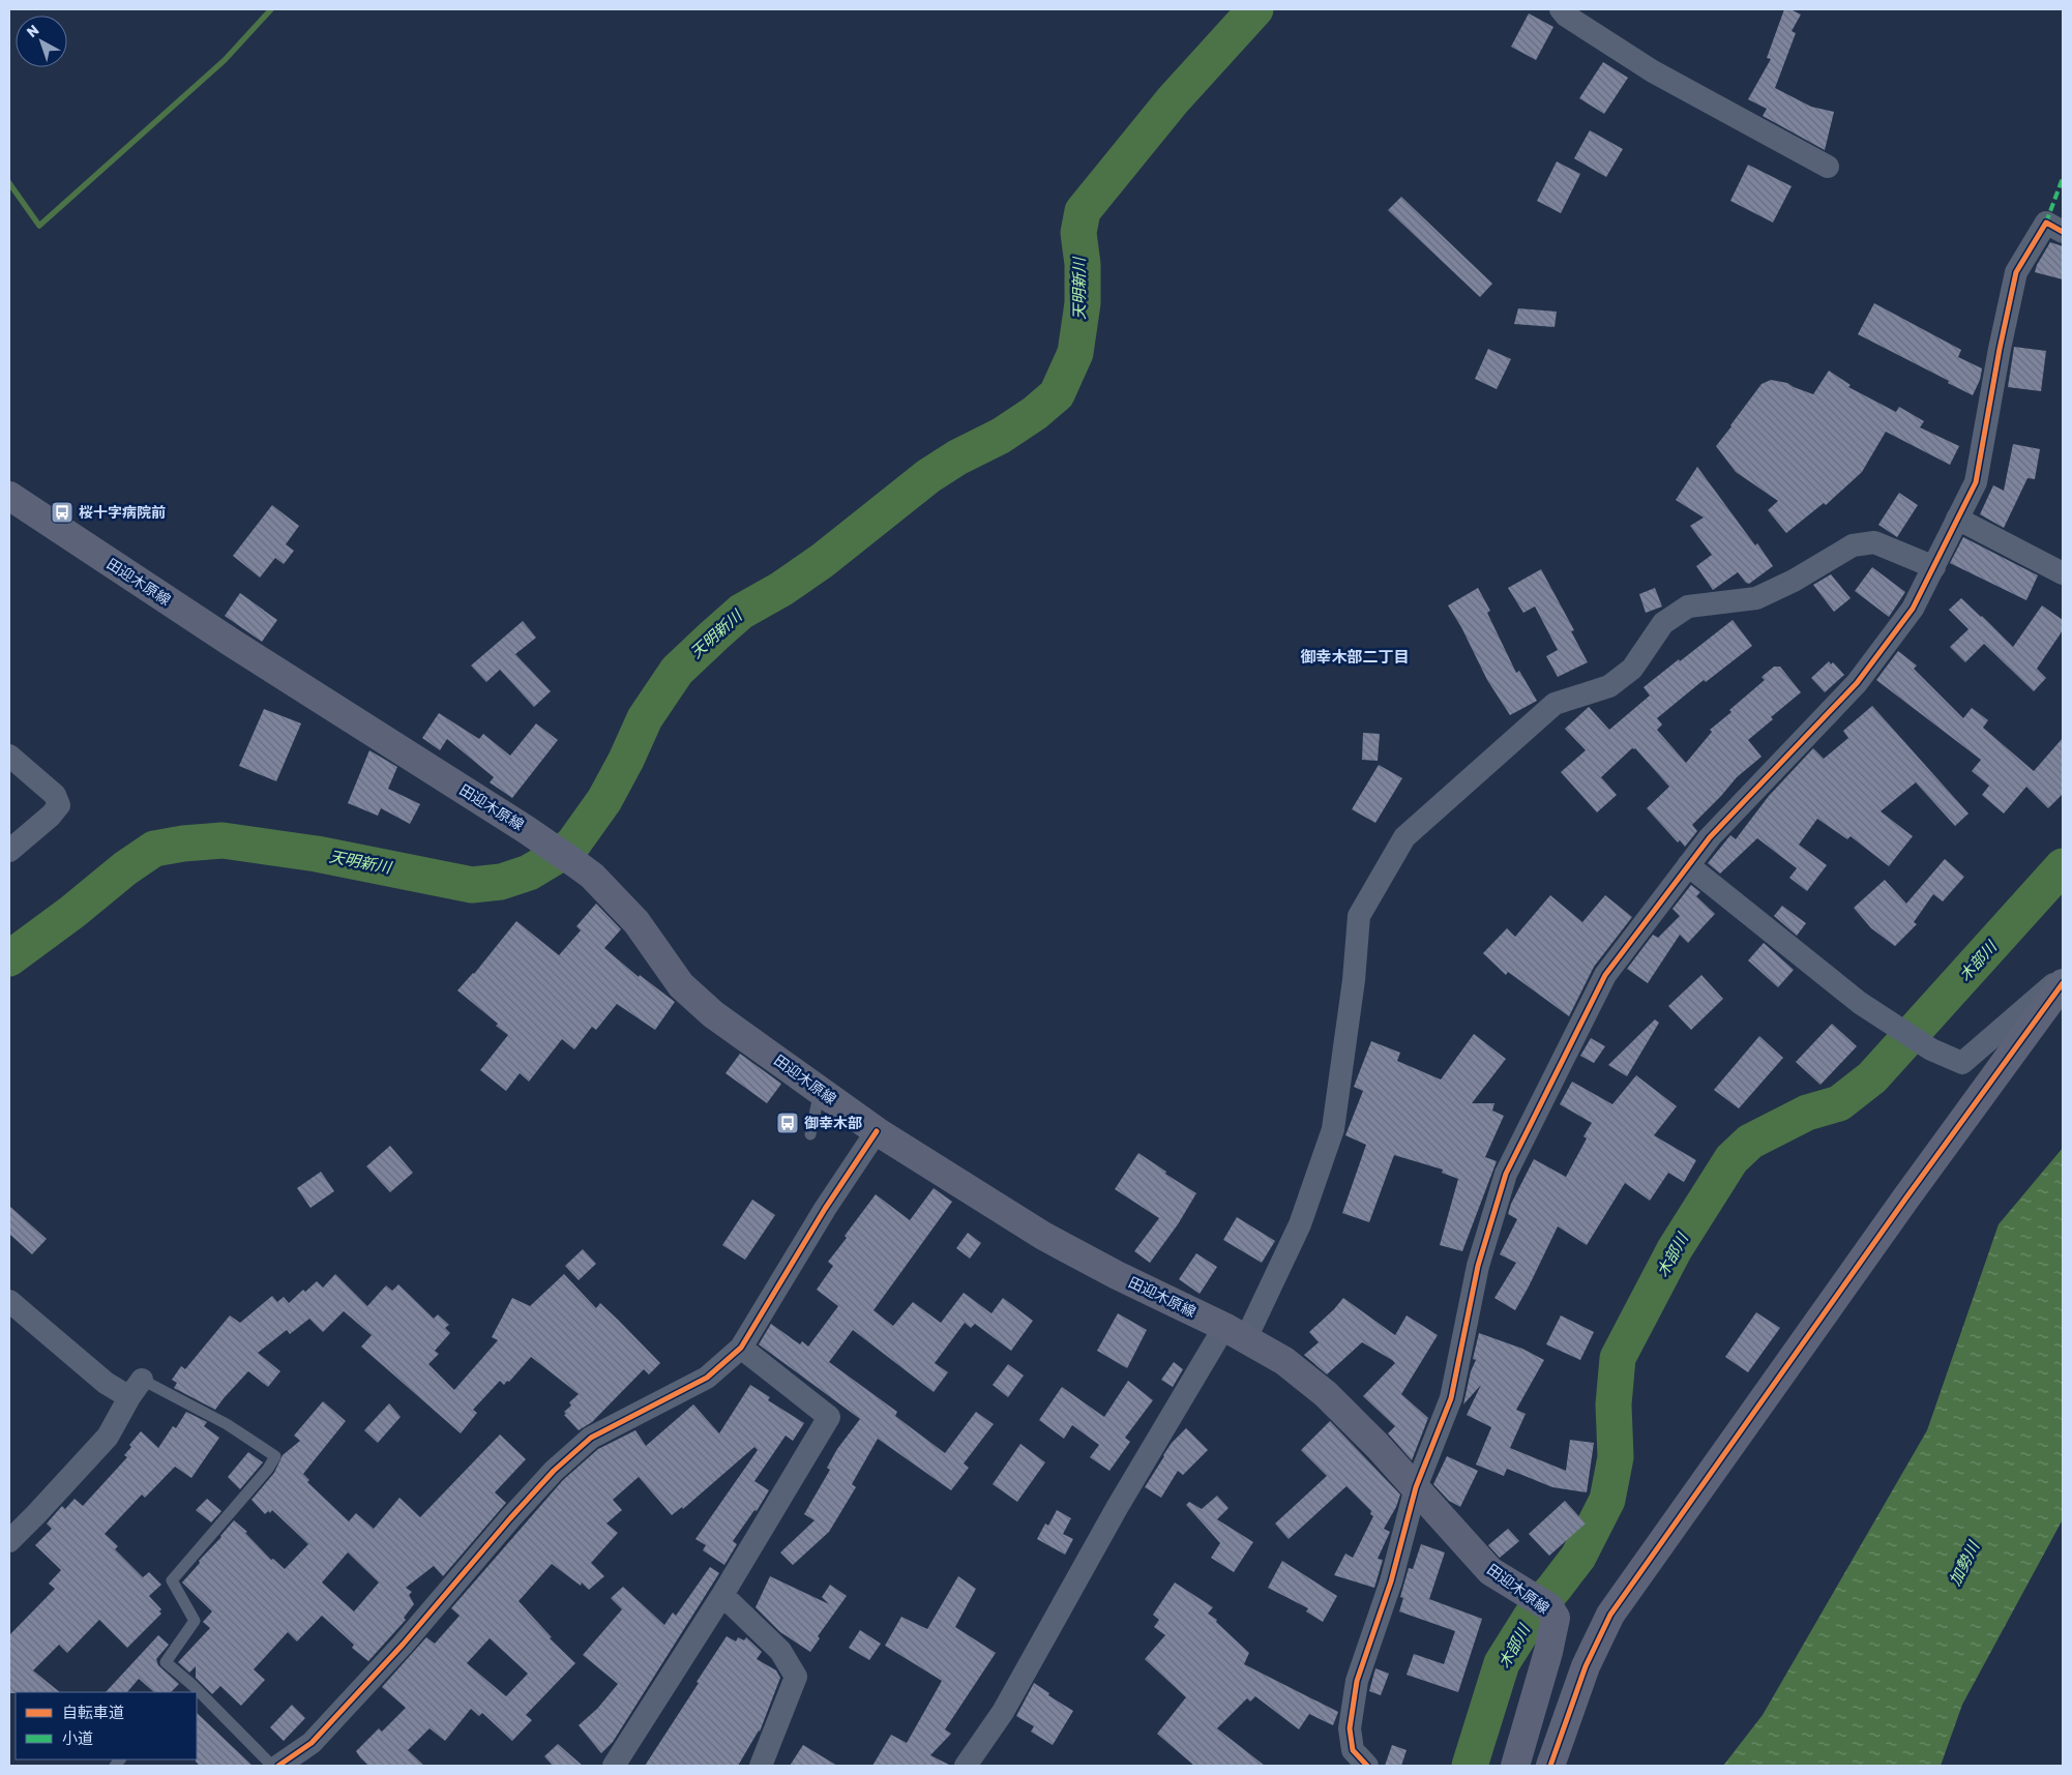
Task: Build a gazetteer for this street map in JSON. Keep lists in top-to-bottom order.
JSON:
{
  "streets": {
    "main road": ["田迎木原線"]
  },
  "districts": ["御幸木部二丁目"],
  "water": ["天明新川", "木部川", "加勢川"],
  "places": {
    "bus stop": ["桜十字病院前", "御幸木部"]
  },
  "legend": ["自転車道", "小道"],
  "north": "top left"
}
